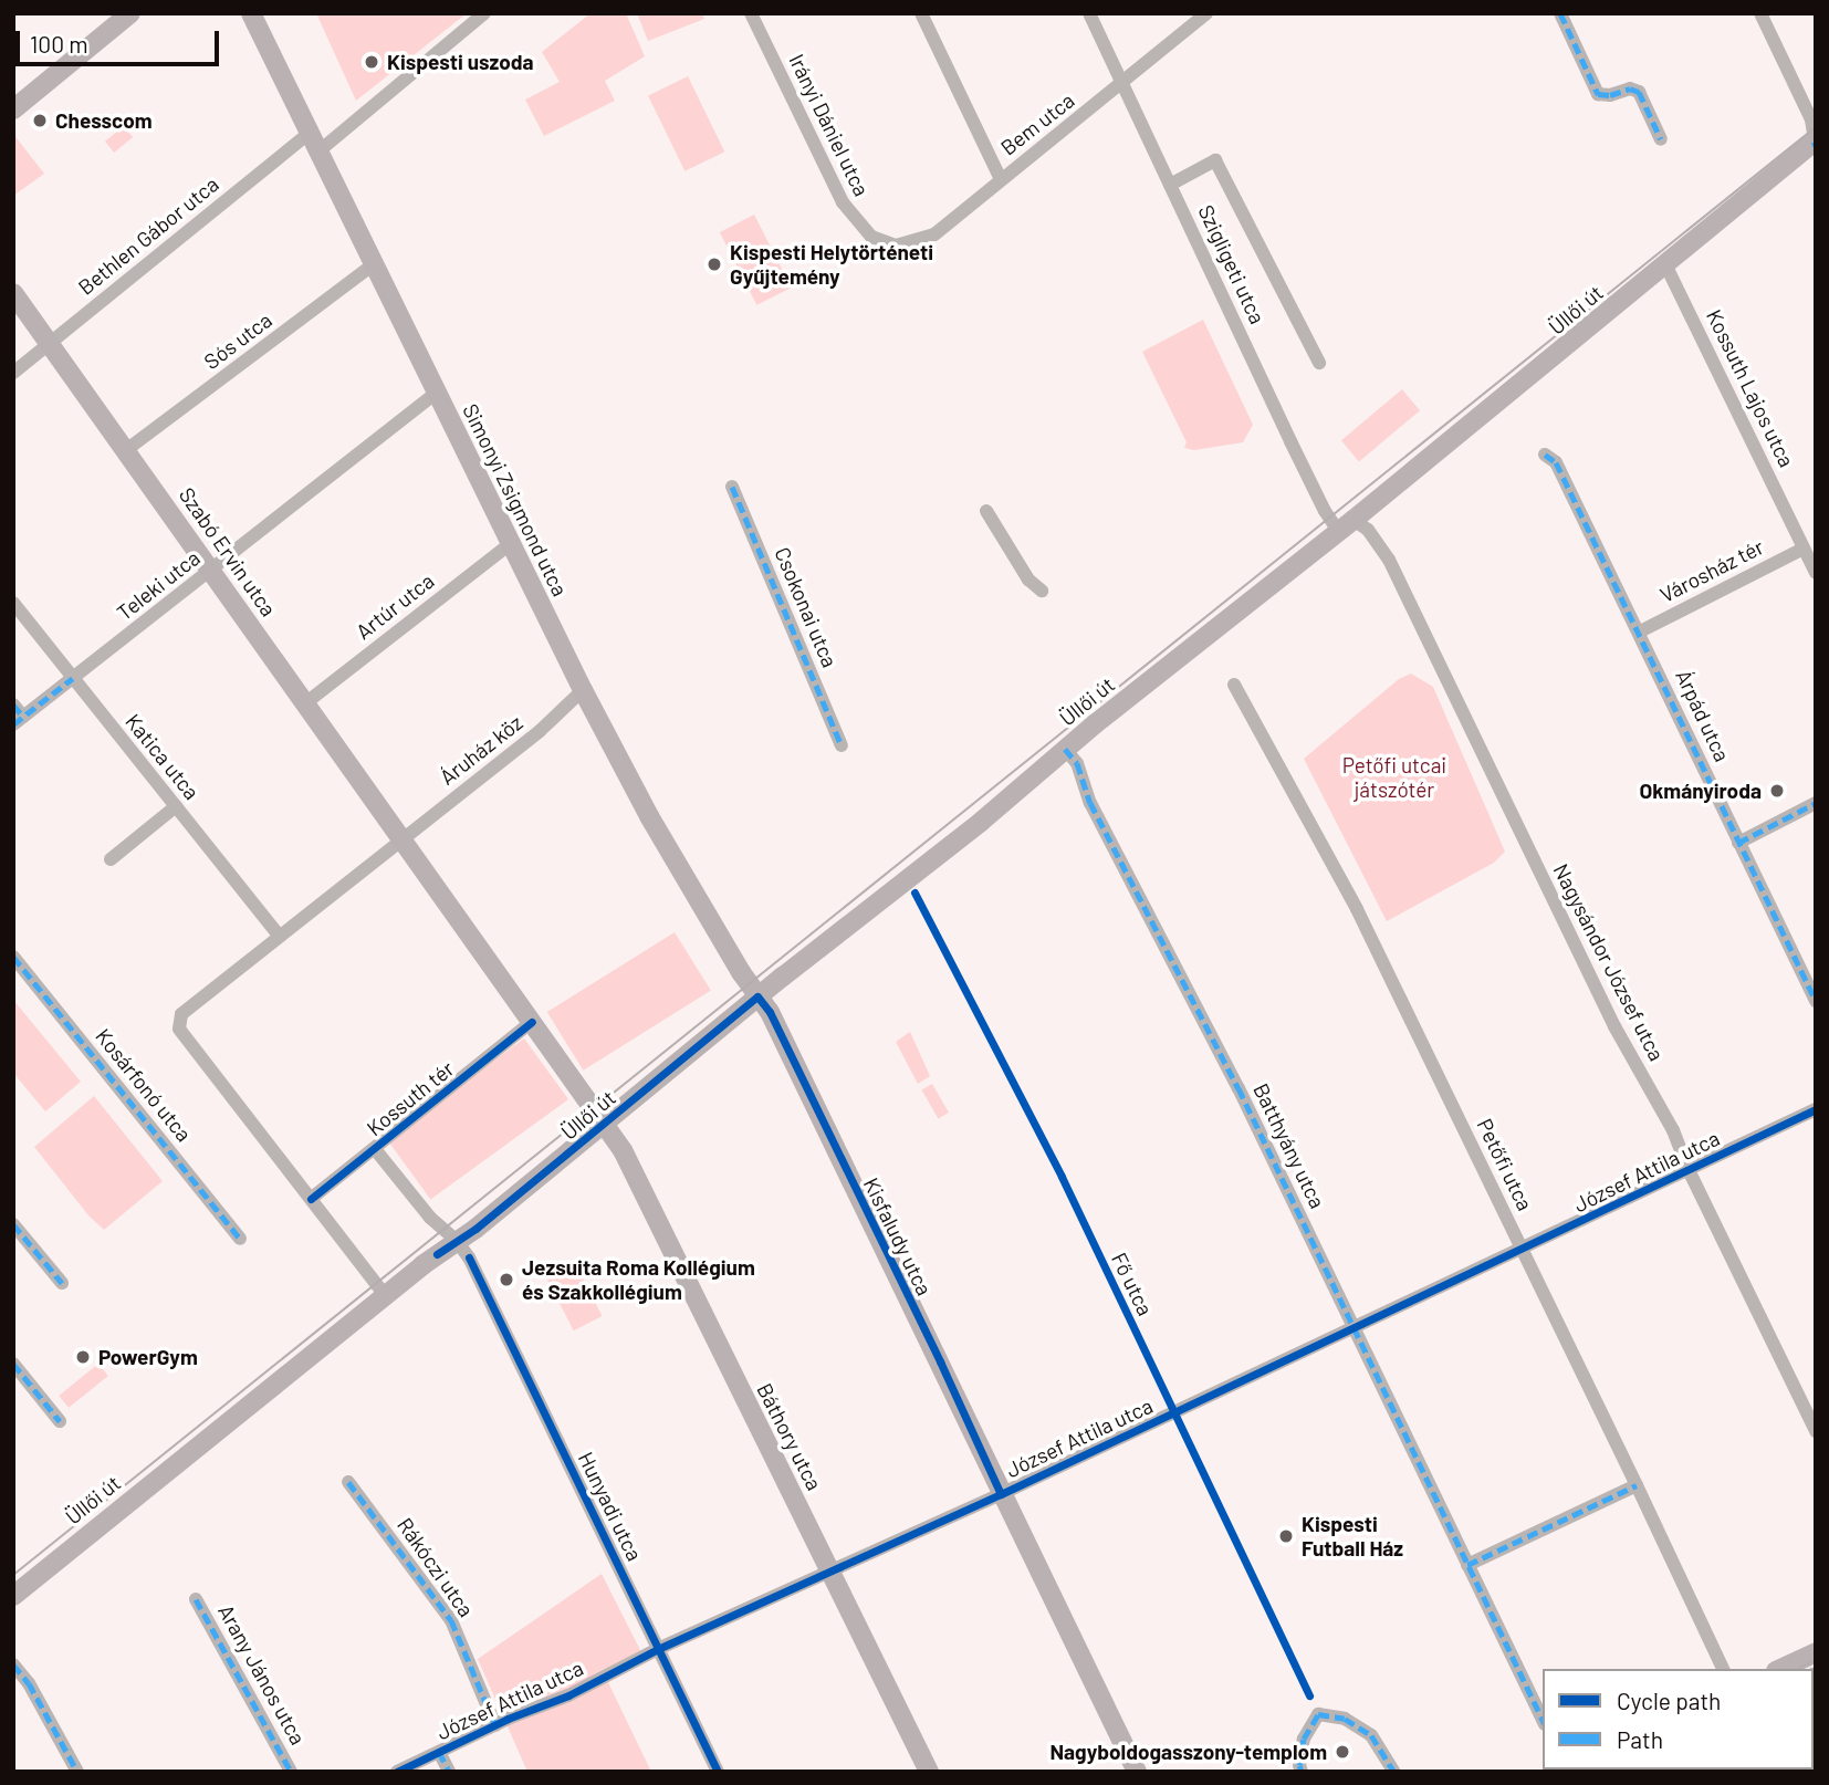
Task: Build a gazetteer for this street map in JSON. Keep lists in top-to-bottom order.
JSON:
{
  "streets": {
    "main road": [
      "Üllői út",
      "Simonyi Zsigmond utca",
      "Szabó Ervin utca",
      "Kisfaludy utca",
      "Báthory utca"
    ],
    "street": [
      "Bem utca",
      "Irányi Dániel utca",
      "Bethlen Gábor utca",
      "Szigligeti utca",
      "Sós utca",
      "Kossuth Lajos utca",
      "Városház tér",
      "Teleki utca",
      "Artúr utca",
      "Csokonai utca",
      "Árpád utca",
      "Áruház köz",
      "Katica utca",
      "Nagysándor József utca",
      "Kosárfonó utca",
      "Kossuth tér",
      "Batthyány utca",
      "Petőfi utca",
      "József Attila utca",
      "Hunyadi utca",
      "Rákóczi utca",
      "Arany János utca"
    ],
    "cycle path": ["Fő utca"]
  },
  "crossings": [
    ["Bem utca", "Irányi Dániel utca"],
    ["Bem utca", "Szigligeti utca"],
    ["Bethlen Gábor utca", "Simonyi Zsigmond utca"],
    ["Bethlen Gábor utca", "Szabó Ervin utca"],
    ["Szigligeti utca", "Üllői út"],
    ["Szigligeti utca", "Nagysándor József utca"],
    ["Üllői út", "Kossuth Lajos utca"],
    ["Üllői út", "Simonyi Zsigmond utca"],
    ["Üllői út", "Nagysándor József utca"],
    ["Üllői út", "Kossuth tér"],
    ["Üllői út", "Batthyány utca"],
    ["Üllői út", "Kisfaludy utca"],
    ["Üllői út", "Báthory utca"],
    ["Üllői út", "Hunyadi utca"],
    ["Sós utca", "Simonyi Zsigmond utca"],
    ["Sós utca", "Szabó Ervin utca"],
    ["Kossuth Lajos utca", "Városház tér"],
    ["Simonyi Zsigmond utca", "Teleki utca"],
    ["Simonyi Zsigmond utca", "Artúr utca"],
    ["Simonyi Zsigmond utca", "Áruház köz"],
    ["Simonyi Zsigmond utca", "Kisfaludy utca"],
    ["Szabó Ervin utca", "Teleki utca"],
    ["Szabó Ervin utca", "Artúr utca"],
    ["Szabó Ervin utca", "Áruház köz"],
    ["Városház tér", "Árpád utca"],
    ["Teleki utca", "Katica utca"],
    ["Nagysándor József utca", "József Attila utca"],
    ["Kossuth tér", "Hunyadi utca"],
    ["Batthyány utca", "József Attila utca"],
    ["Petőfi utca", "József Attila utca"],
    ["József Attila utca", "Kisfaludy utca"],
    ["József Attila utca", "Báthory utca"],
    ["József Attila utca", "Hunyadi utca"],
    ["József Attila utca", "Rákóczi utca"]
  ],
  "parks": ["Petőfi utcai játszótér"],
  "places": [
    "Kispesti uszoda",
    "Chesscom",
    "Kispesti Helytörténeti Gyűjtemény",
    "Okmányiroda",
    "Jezsuita Roma Kollégium és Szakkollégium",
    "PowerGym",
    "Kispesti Futball Ház",
    "Nagyboldogasszony-templom"
  ],
  "legend": ["Cycle path", "Path"],
  "scale_bar": "100 m"
}
